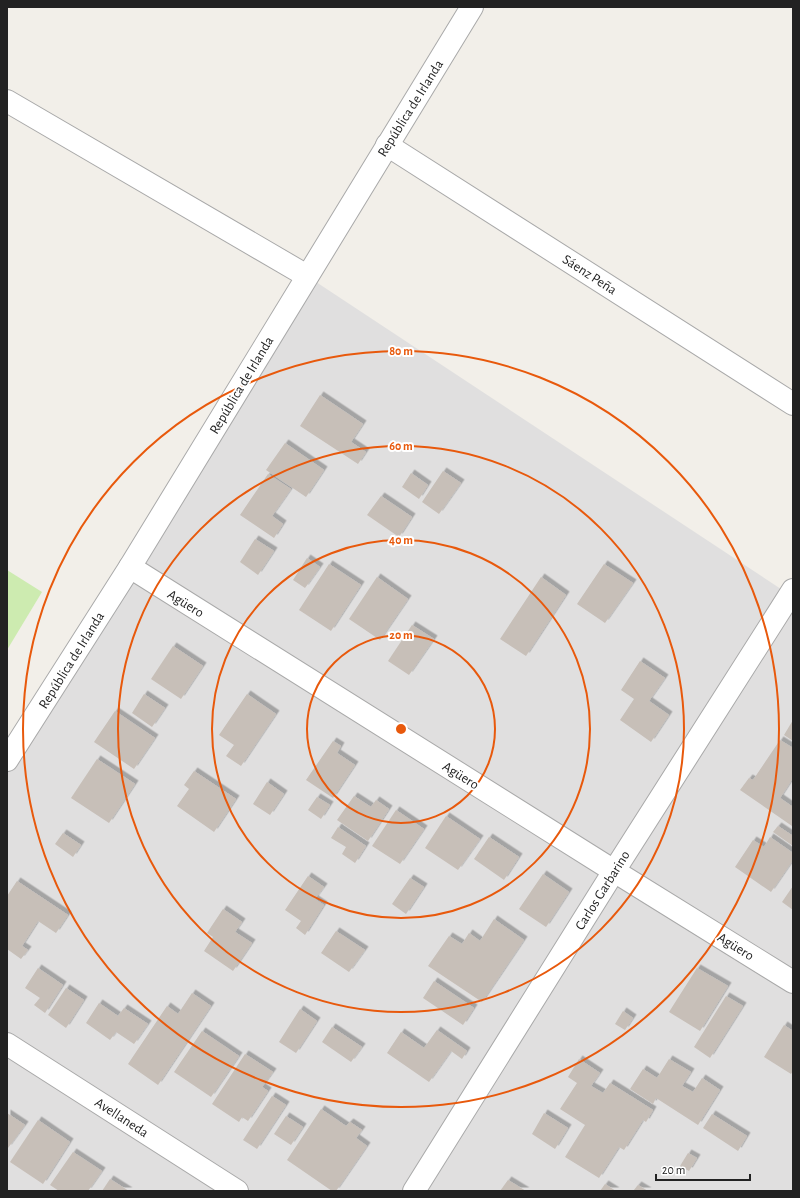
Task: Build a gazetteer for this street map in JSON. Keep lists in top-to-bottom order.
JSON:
{
  "streets": {
    "street": [
      "República de Irlanda",
      "Sáenz Peña",
      "Agüero",
      "Carlos Garbarino",
      "Avellaneda"
    ]
  },
  "crossings": [
    ["República de Irlanda", "Sáenz Peña"],
    ["República de Irlanda", "Agüero"],
    ["Agüero", "Carlos Garbarino"]
  ],
  "scale_bar": "20 m",
  "rings": [
    "80 m",
    "60 m",
    "40 m",
    "20 m"
  ]
}
